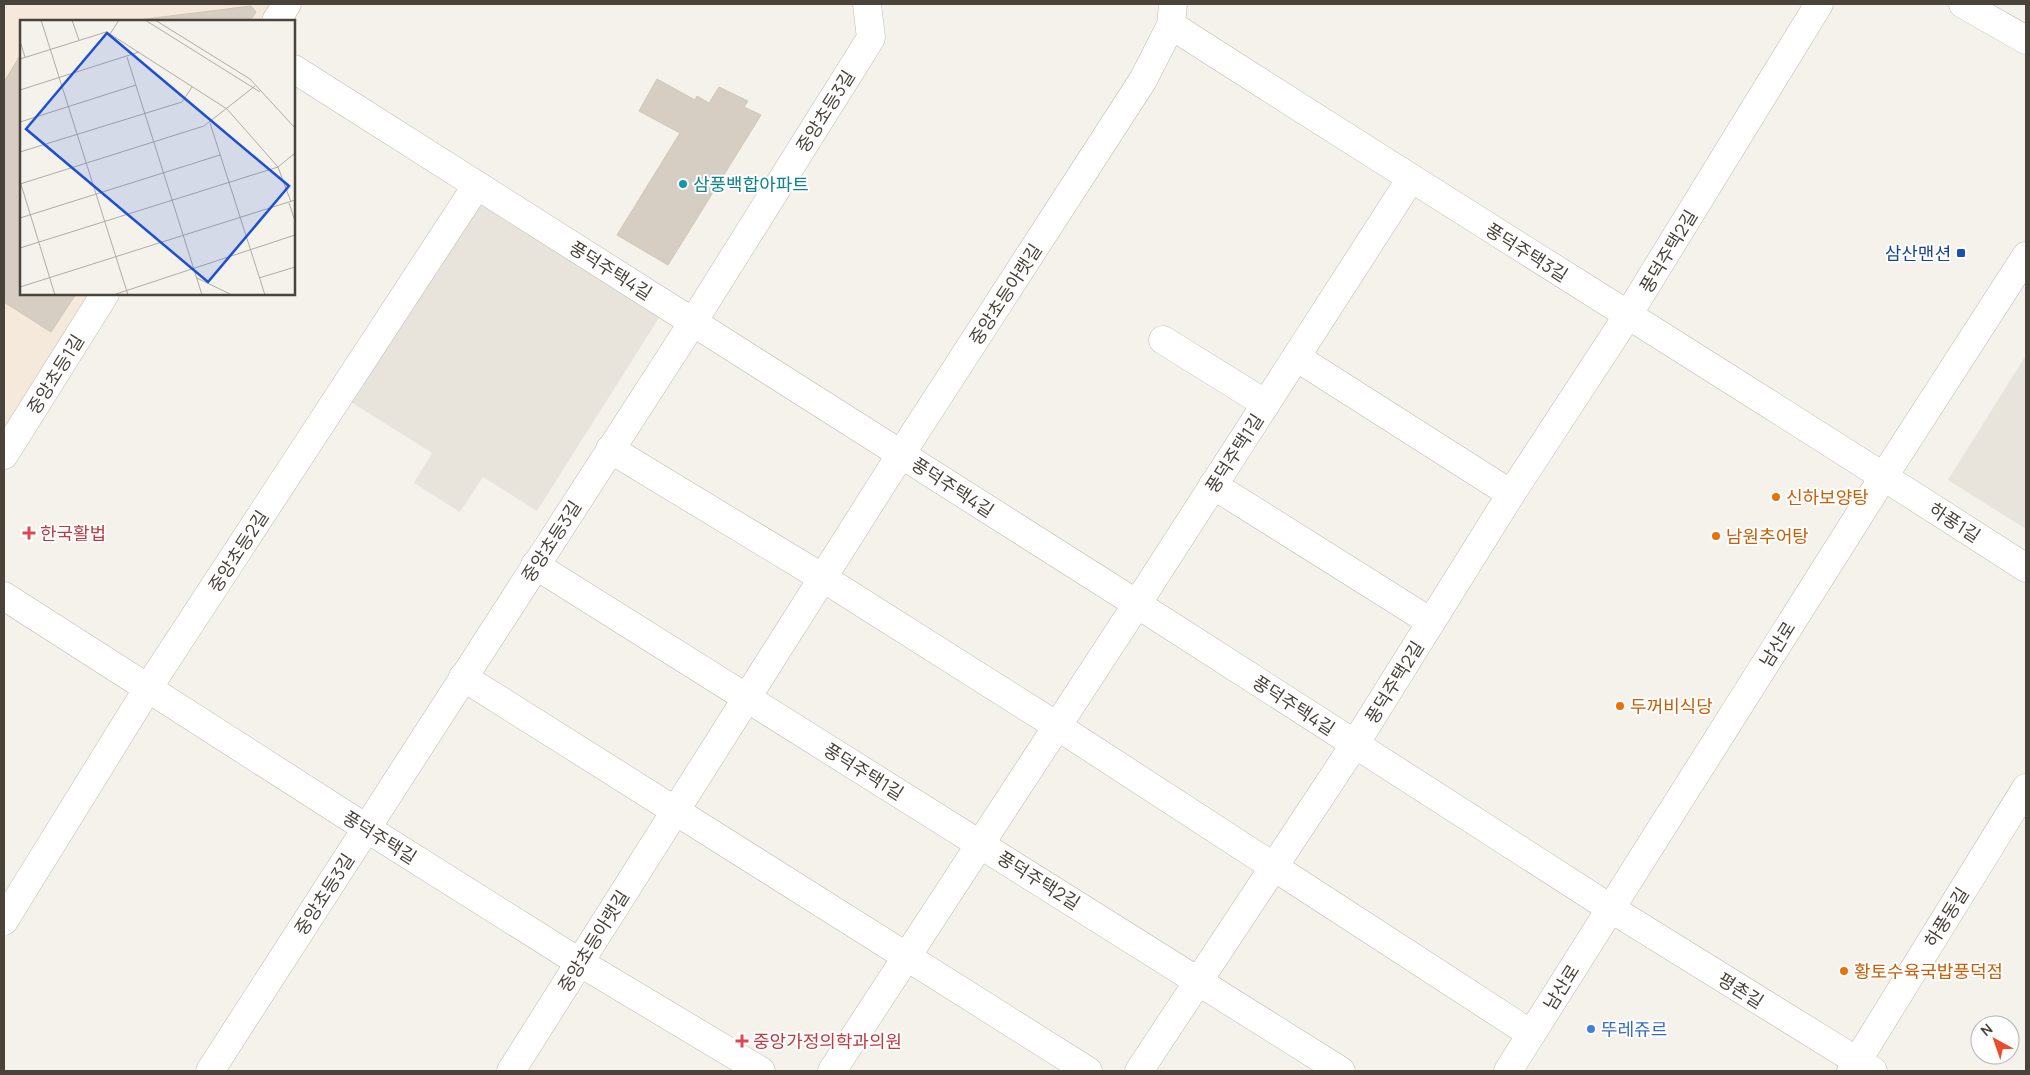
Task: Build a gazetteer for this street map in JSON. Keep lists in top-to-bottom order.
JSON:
{
  "streets": {
    "street": [
      "중앙초등3길",
      "풍덕주택2길",
      "풍덕주택3길",
      "풍덕주택4길",
      "중앙초등아랫길",
      "중앙초등1길",
      "풍덕주택1길",
      "하풍1길",
      "중앙초등2길",
      "남산로",
      "풍덕주택길",
      "하풍동길",
      "평촌길"
    ]
  },
  "crossings": [
    ["중앙초등3길", "풍덕주택4길"],
    ["중앙초등3길", "풍덕주택길"],
    ["풍덕주택2길", "풍덕주택3길"],
    ["풍덕주택2길", "풍덕주택4길"],
    ["풍덕주택2길", "풍덕주택1길"],
    ["풍덕주택3길", "중앙초등아랫길"],
    ["풍덕주택3길", "풍덕주택1길"],
    ["풍덕주택3길", "하풍1길"],
    ["풍덕주택3길", "남산로"],
    ["풍덕주택4길", "중앙초등아랫길"],
    ["풍덕주택4길", "풍덕주택1길"],
    ["풍덕주택4길", "중앙초등2길"],
    ["풍덕주택4길", "남산로"],
    ["풍덕주택4길", "평촌길"],
    ["중앙초등아랫길", "풍덕주택1길"],
    ["중앙초등아랫길", "풍덕주택길"],
    ["하풍1길", "남산로"],
    ["중앙초등2길", "풍덕주택길"],
    ["남산로", "평촌길"],
    ["하풍동길", "평촌길"]
  ],
  "places": {
    "other": [
      "삼풍백합아파트",
      "신하보양탕",
      "남원추어탕",
      "두꺼비식당",
      "황토수육국밥풍덕점",
      "뚜레쥬르"
    ],
    "transit": ["삼산맨션"],
    "health": ["한국활법", "중앙가정의학과의원"]
  },
  "north": "top left"
}
